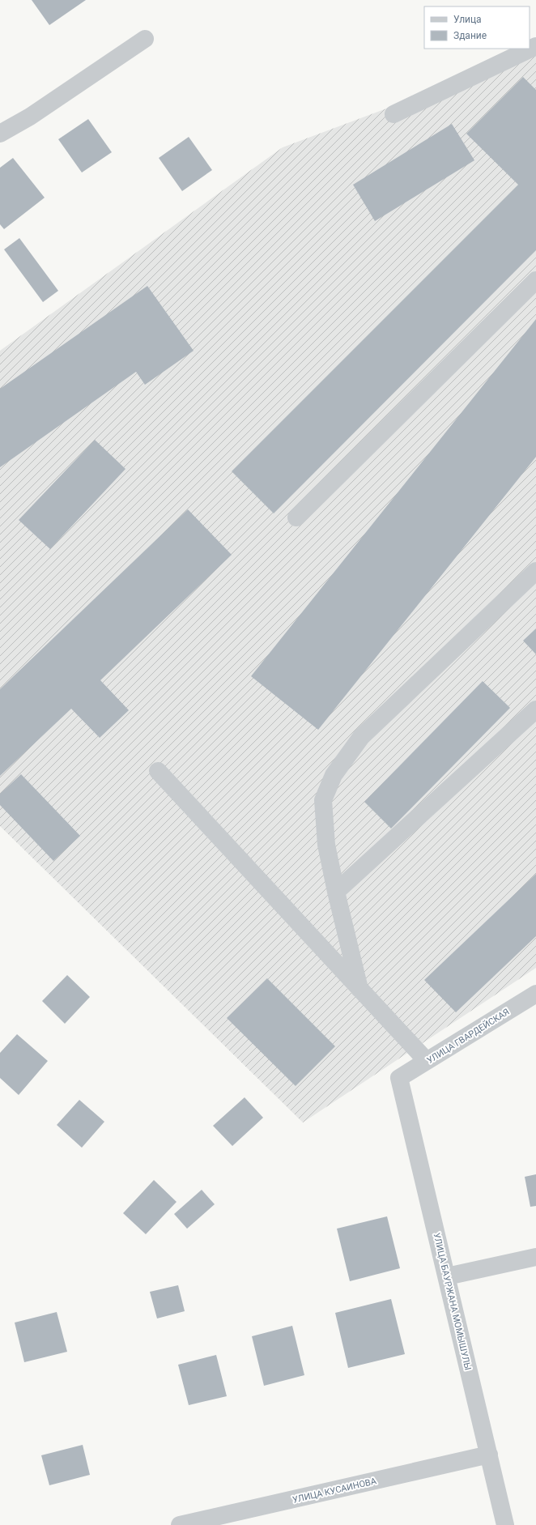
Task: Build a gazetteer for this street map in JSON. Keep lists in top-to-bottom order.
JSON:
{
  "streets": {
    "street": ["УЛИЦА ГВАРДЕЙСКАЯ", "УЛИЦА БАУРЖАНА МОМЫШУЛЫ", "УЛИЦА КУСАИНОВА"]
  },
  "crossings": [
    ["УЛИЦА ГВАРДЕЙСКАЯ", "УЛИЦА БАУРЖАНА МОМЫШУЛЫ"],
    ["УЛИЦА БАУРЖАНА МОМЫШУЛЫ", "УЛИЦА КУСАИНОВА"]
  ],
  "legend": ["Улица", "Здание"]
}
